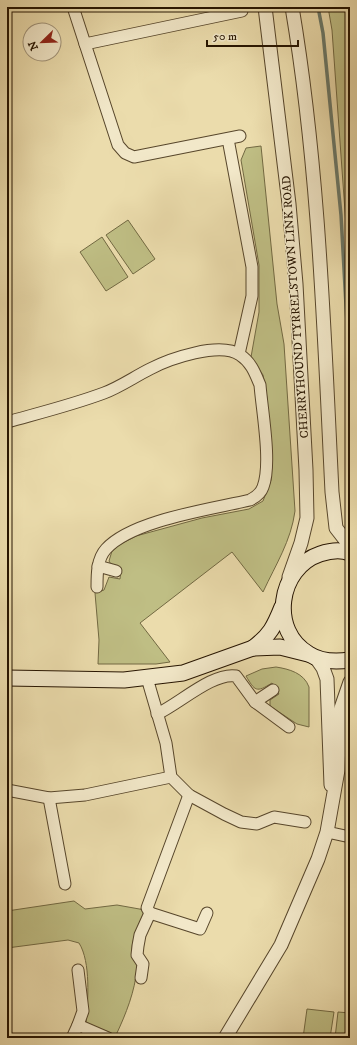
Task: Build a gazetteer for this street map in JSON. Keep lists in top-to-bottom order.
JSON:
{
  "streets": {
    "street": ["CHERRYHOUND TYRRELSTOWN LINK ROAD"]
  },
  "scale_bar": "50 m",
  "north": "bottom left"
}
